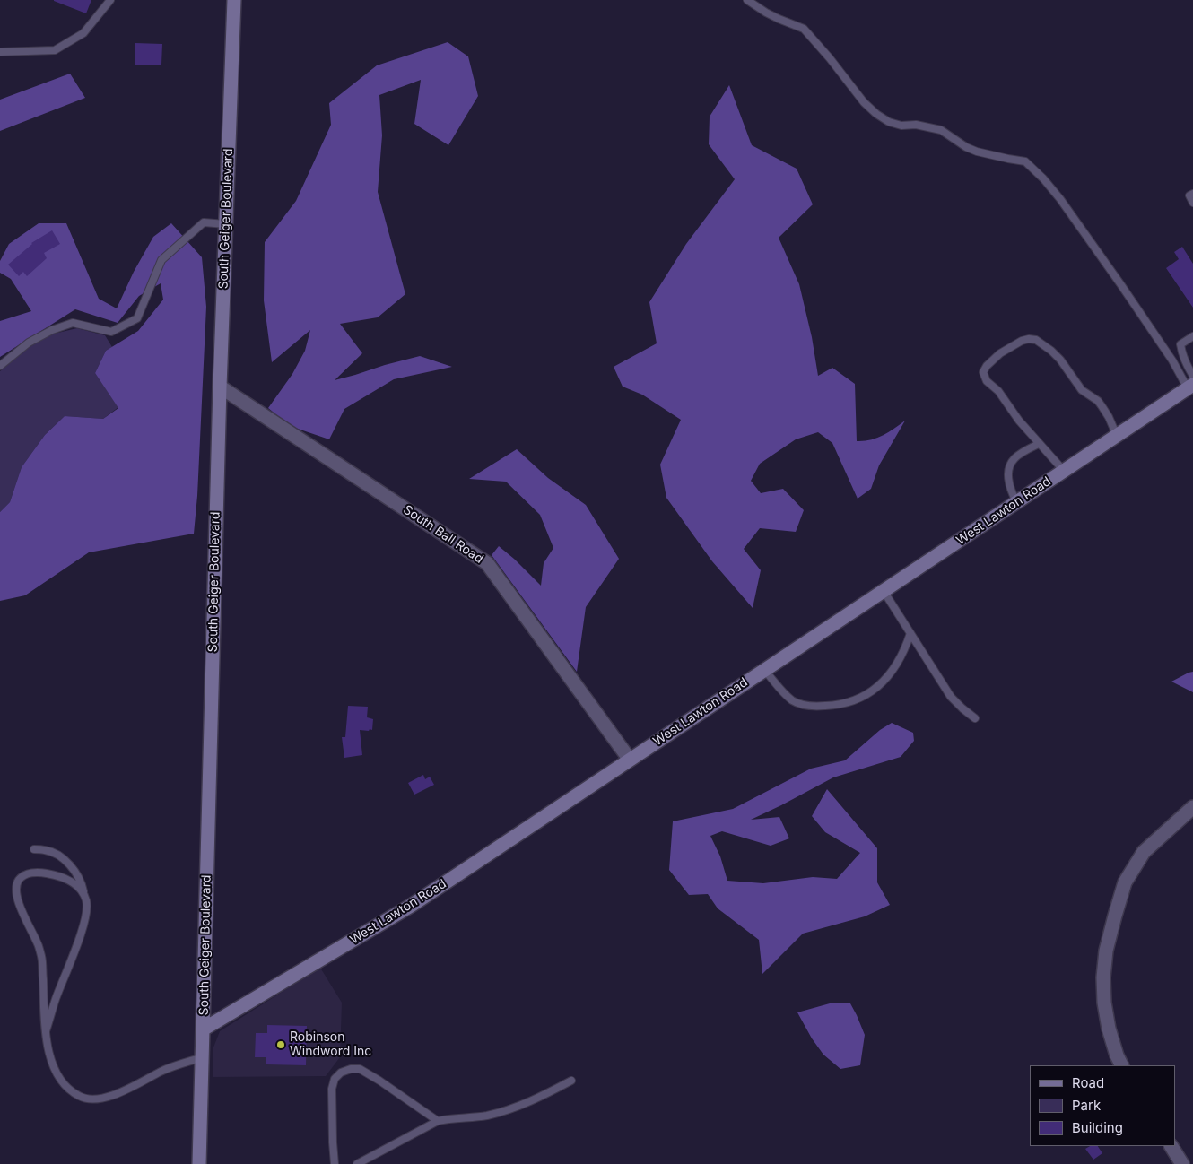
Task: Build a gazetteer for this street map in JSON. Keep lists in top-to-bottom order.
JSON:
{
  "streets": {
    "street": ["South Geiger Boulevard", "West Lawton Road", "South Ball Road"]
  },
  "crossings": [
    ["South Geiger Boulevard", "West Lawton Road"],
    ["South Geiger Boulevard", "South Ball Road"],
    ["West Lawton Road", "South Ball Road"]
  ],
  "places": ["Robinson Windword Inc"],
  "legend": ["Road", "Park", "Building"]
}
